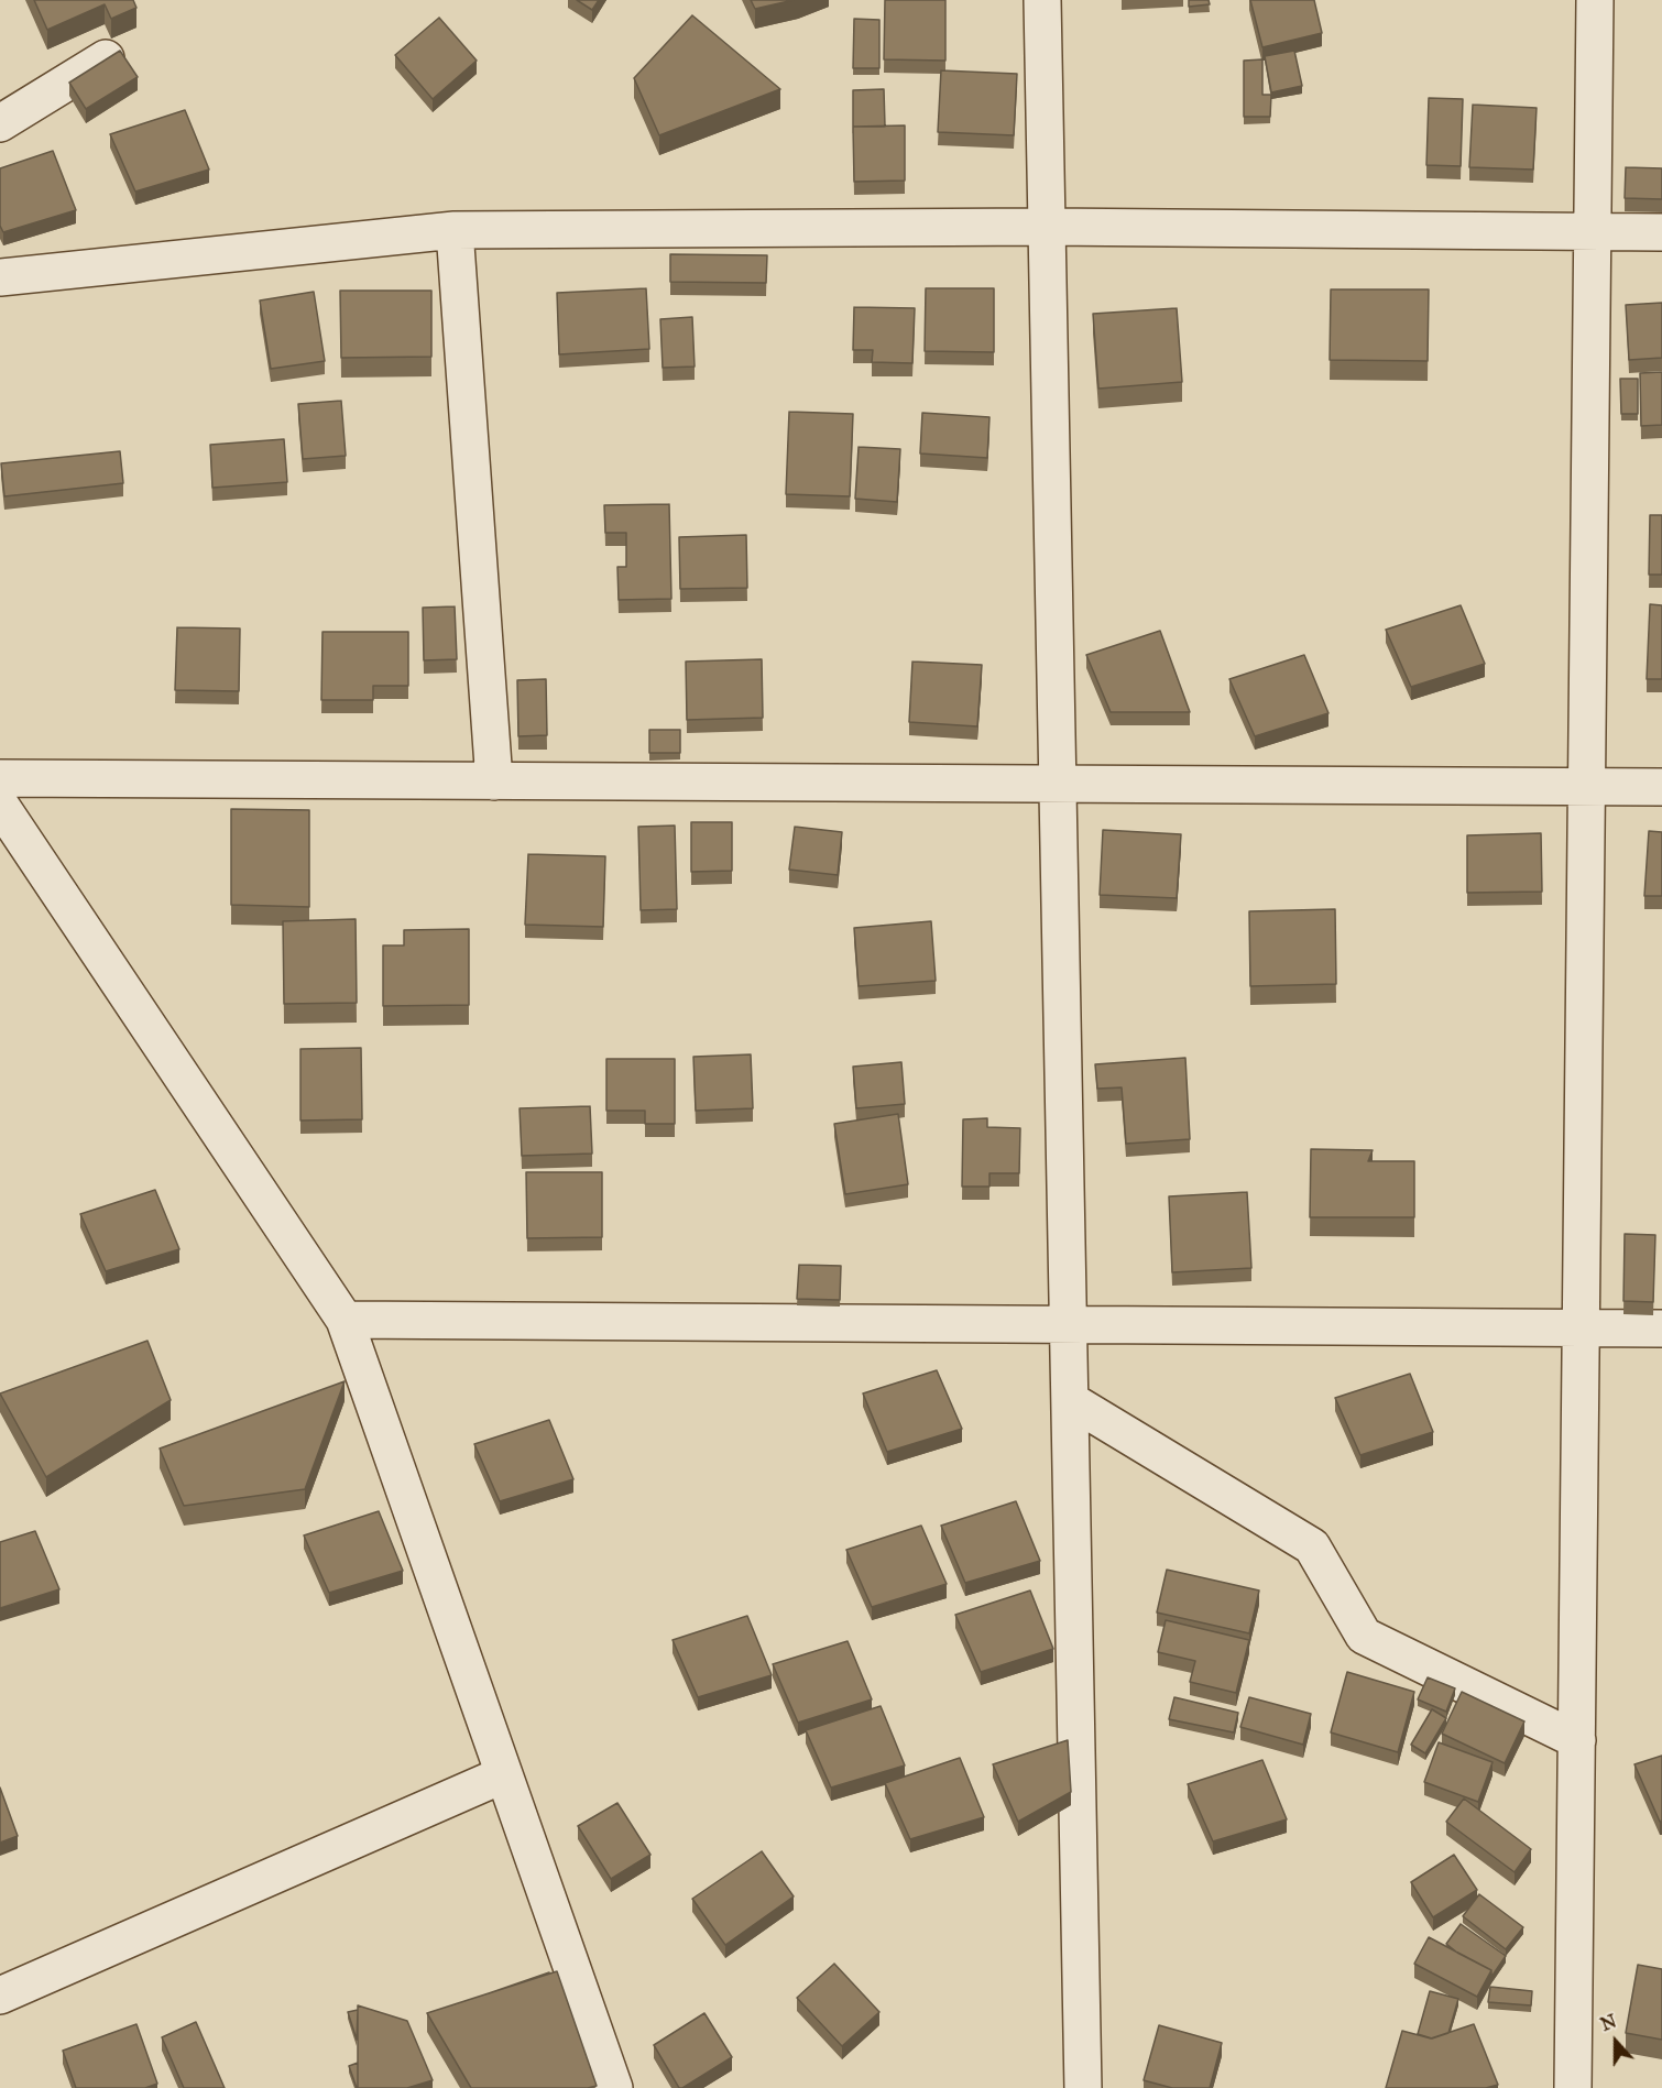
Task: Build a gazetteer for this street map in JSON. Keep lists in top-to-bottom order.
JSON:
{
  "north": "top"
}
